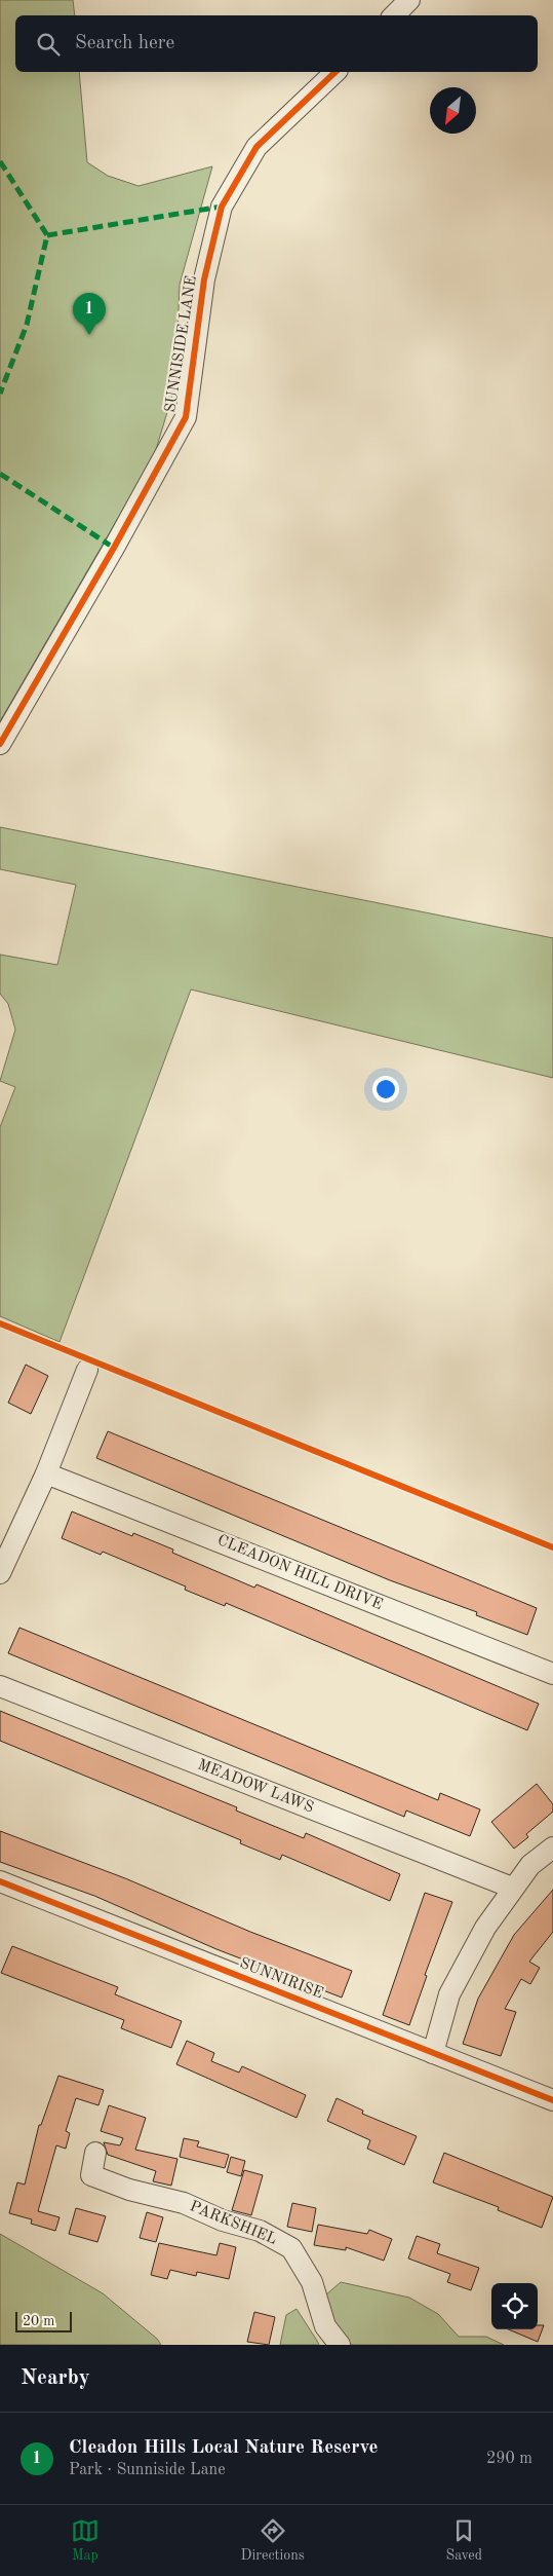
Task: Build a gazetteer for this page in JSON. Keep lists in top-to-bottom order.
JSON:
{
  "streets": {
    "street": [
      "SUNNISIDE LANE",
      "CLEADON HILL DRIVE",
      "MEADOW LAWS",
      "SUNNIRISE",
      "PARKSHIEL"
    ]
  },
  "scale_bar": "20 m",
  "north": "bottom left",
  "page": {
    "search": "Search here",
    "pins": "1",
    "scale": "20 m",
    "heading": "Nearby",
    "list": [
      {
        "mark": "1",
        "name": "Cleadon Hills Local Nature Reserve",
        "note": "Park · Sunniside Lane",
        "value": "290 m"
      }
    ],
    "nav": ["Map", "Directions", "Saved"]
  }
}
